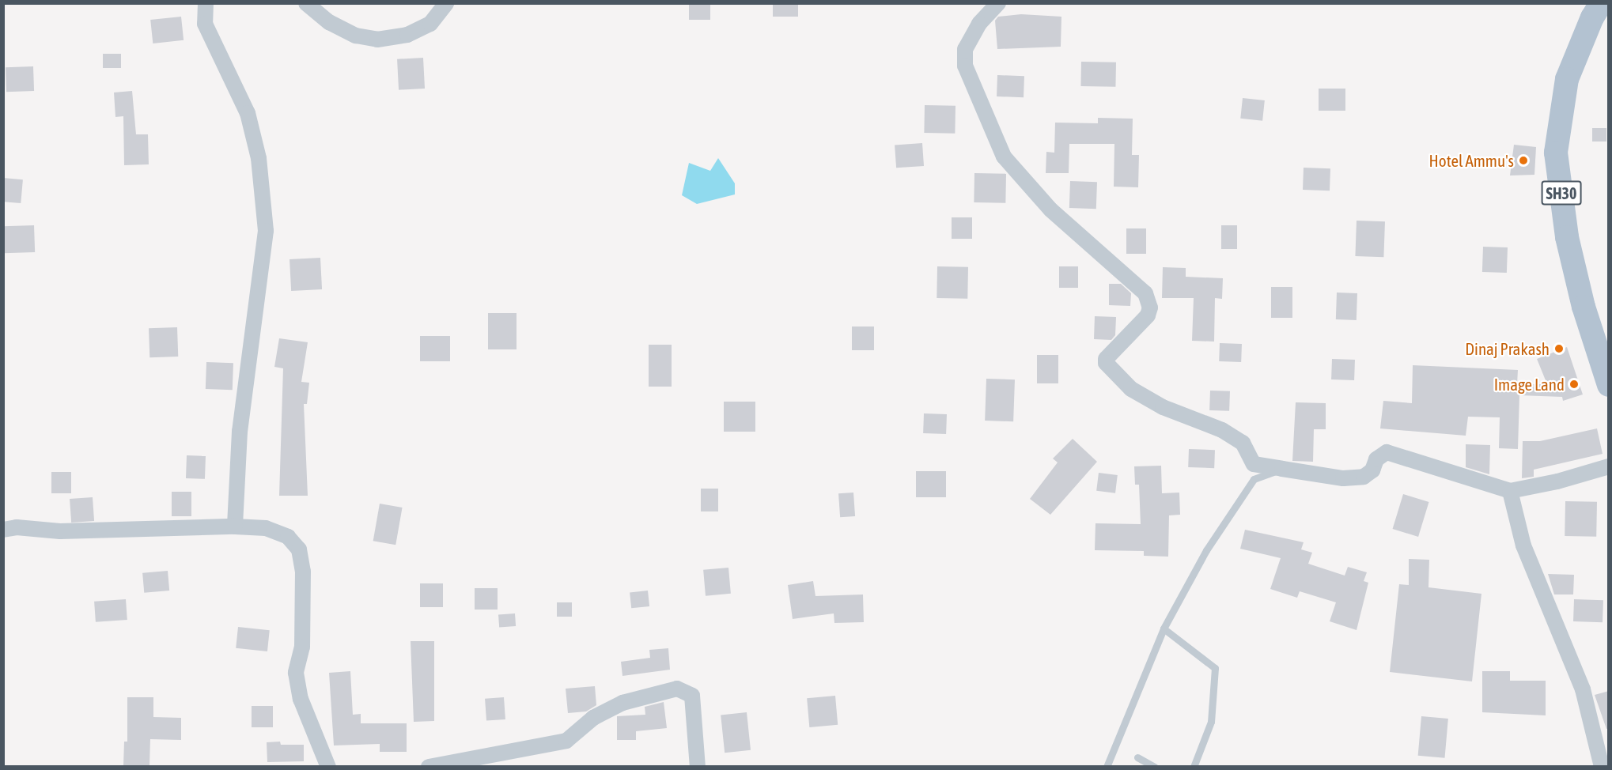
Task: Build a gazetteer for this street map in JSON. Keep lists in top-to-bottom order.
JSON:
{
  "streets": {
    "main road": ["SH30"]
  },
  "places": ["Hotel Ammu's", "Dinaj Prakash", "Image Land"]
}
